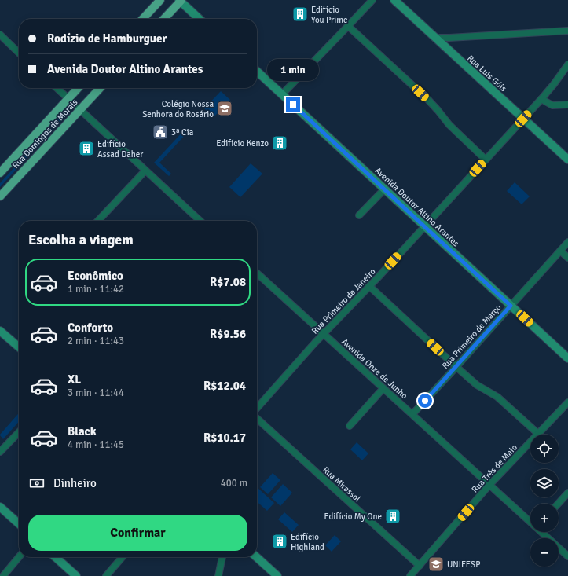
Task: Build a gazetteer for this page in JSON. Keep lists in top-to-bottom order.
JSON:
{
  "streets": {
    "main road": ["Rua Domingos de Morais"],
    "street": [
      "Rua Luis Góis",
      "Avenida Doutor Altino Arantes",
      "Rua Primeiro de Janeiro",
      "Rua Primeiro de Março",
      "Avenida Onze de Junho",
      "Rua Três de Maio",
      "Rua Mirassol"
    ]
  },
  "crossings": [
    ["Rua Luis Góis", "Rua Primeiro de Janeiro"],
    ["Avenida Doutor Altino Arantes", "Rua Primeiro de Janeiro"],
    ["Avenida Doutor Altino Arantes", "Rua Primeiro de Março"],
    ["Rua Primeiro de Janeiro", "Avenida Onze de Junho"],
    ["Rua Primeiro de Março", "Avenida Onze de Junho"],
    ["Avenida Onze de Junho", "Rua Três de Maio"],
    ["Rua Três de Maio", "Rua Mirassol"]
  ],
  "places": {
    "building": [
      "Edifício You Prime",
      "Edifício Kenzo",
      "Edifício Assad Daher",
      "Edifício My One",
      "Edifício Highland"
    ],
    "school or university": ["Colégio Nossa Senhora do Rosário", "UNIFESP"],
    "public building": ["3ª Cia"]
  },
  "page": {
    "banner": ["Rodízio de Hamburguer", "Avenida Doutor Altino Arantes"],
    "bubble": "1 min",
    "heading": "Escolha a viagem",
    "list": [
      {
        "name": "Econômico",
        "note": "1 min · 11:42",
        "value": "R$7.08"
      },
      {
        "name": "Conforto",
        "note": "2 min · 11:43",
        "value": "R$9.56"
      },
      {
        "name": "XL",
        "note": "3 min · 11:44",
        "value": "R$12.04"
      },
      {
        "name": "Black",
        "note": "4 min · 11:45",
        "value": "R$10.17"
      }
    ],
    "map_buttons": ["+", "−"],
    "pay": ["Dinheiro", "400 m"],
    "buttons": "Confirmar"
  }
}
